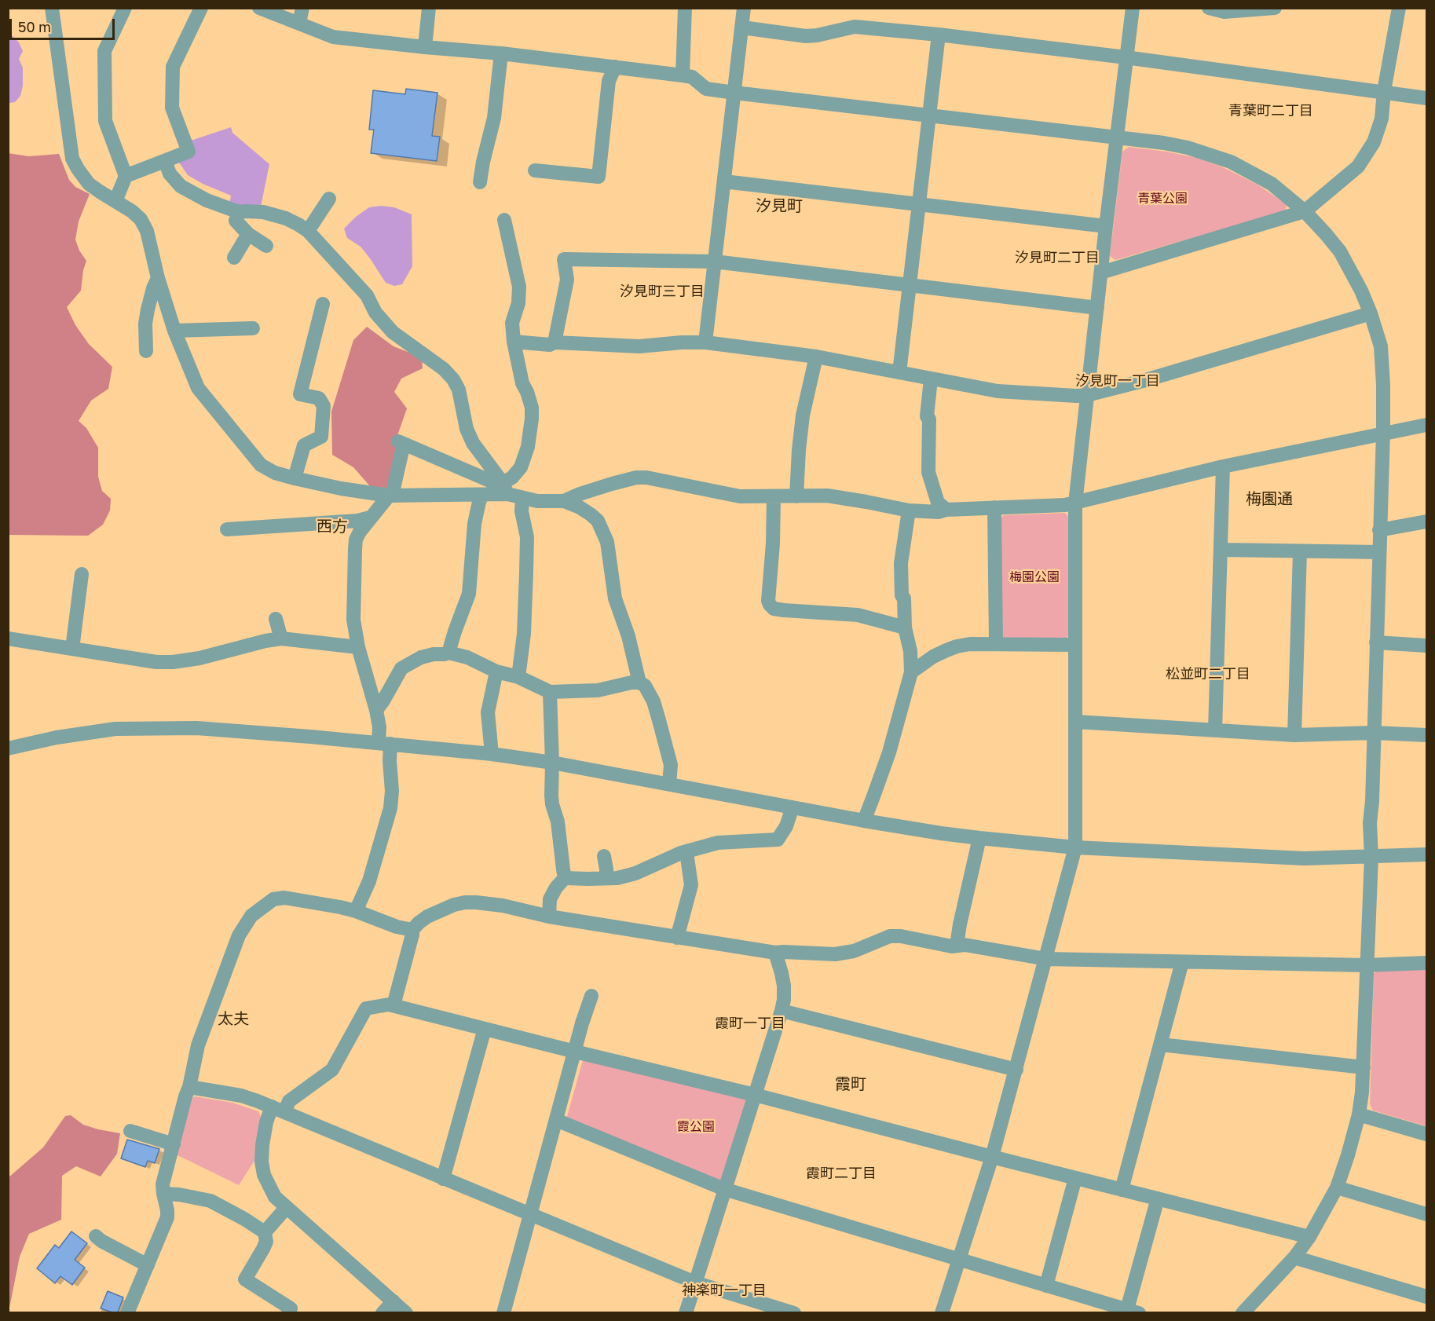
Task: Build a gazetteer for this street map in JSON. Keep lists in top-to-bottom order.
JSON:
{
  "districts": [
    "青葉町二丁目",
    "汐見町",
    "汐見町二丁目",
    "汐見町三丁目",
    "汐見町一丁目",
    "梅園通",
    "西方",
    "松並町二丁目",
    "太夫",
    "霞町一丁目",
    "霞町",
    "霞町二丁目",
    "神楽町一丁目"
  ],
  "parks": ["青葉公園", "梅園公園", "霞公園"],
  "scale_bar": "50 m"
}
